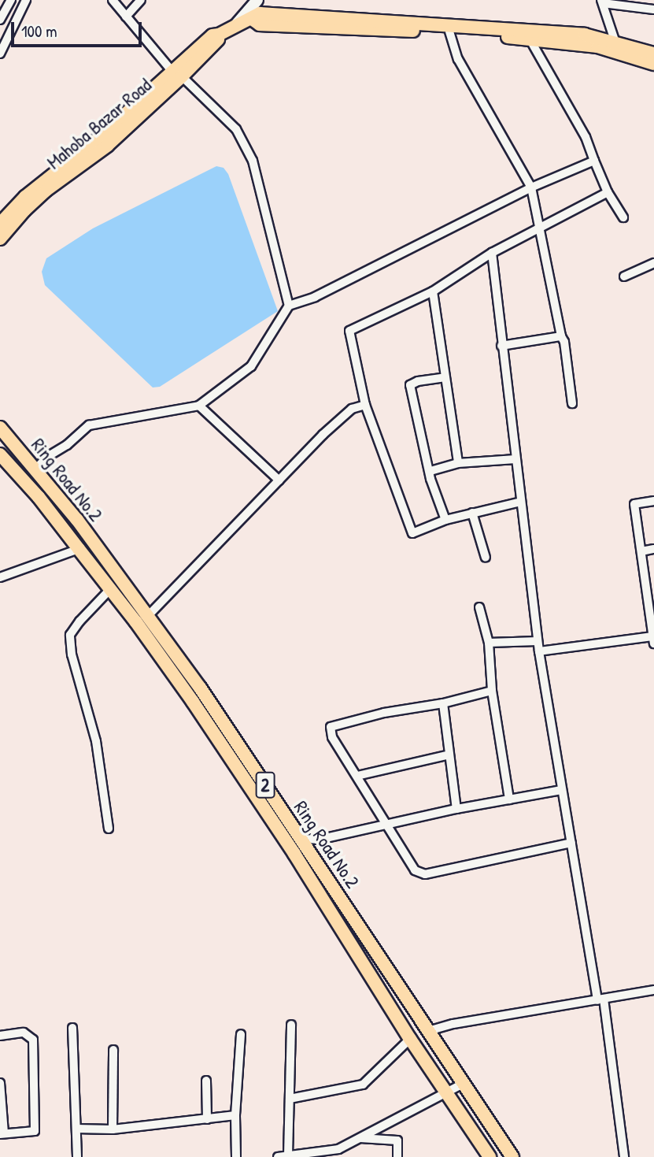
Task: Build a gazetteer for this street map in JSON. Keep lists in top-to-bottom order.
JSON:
{
  "streets": {
    "main road": ["Mahoba Bazar Road", "Ring Road No.2", "2"]
  },
  "scale_bar": "100 m"
}
